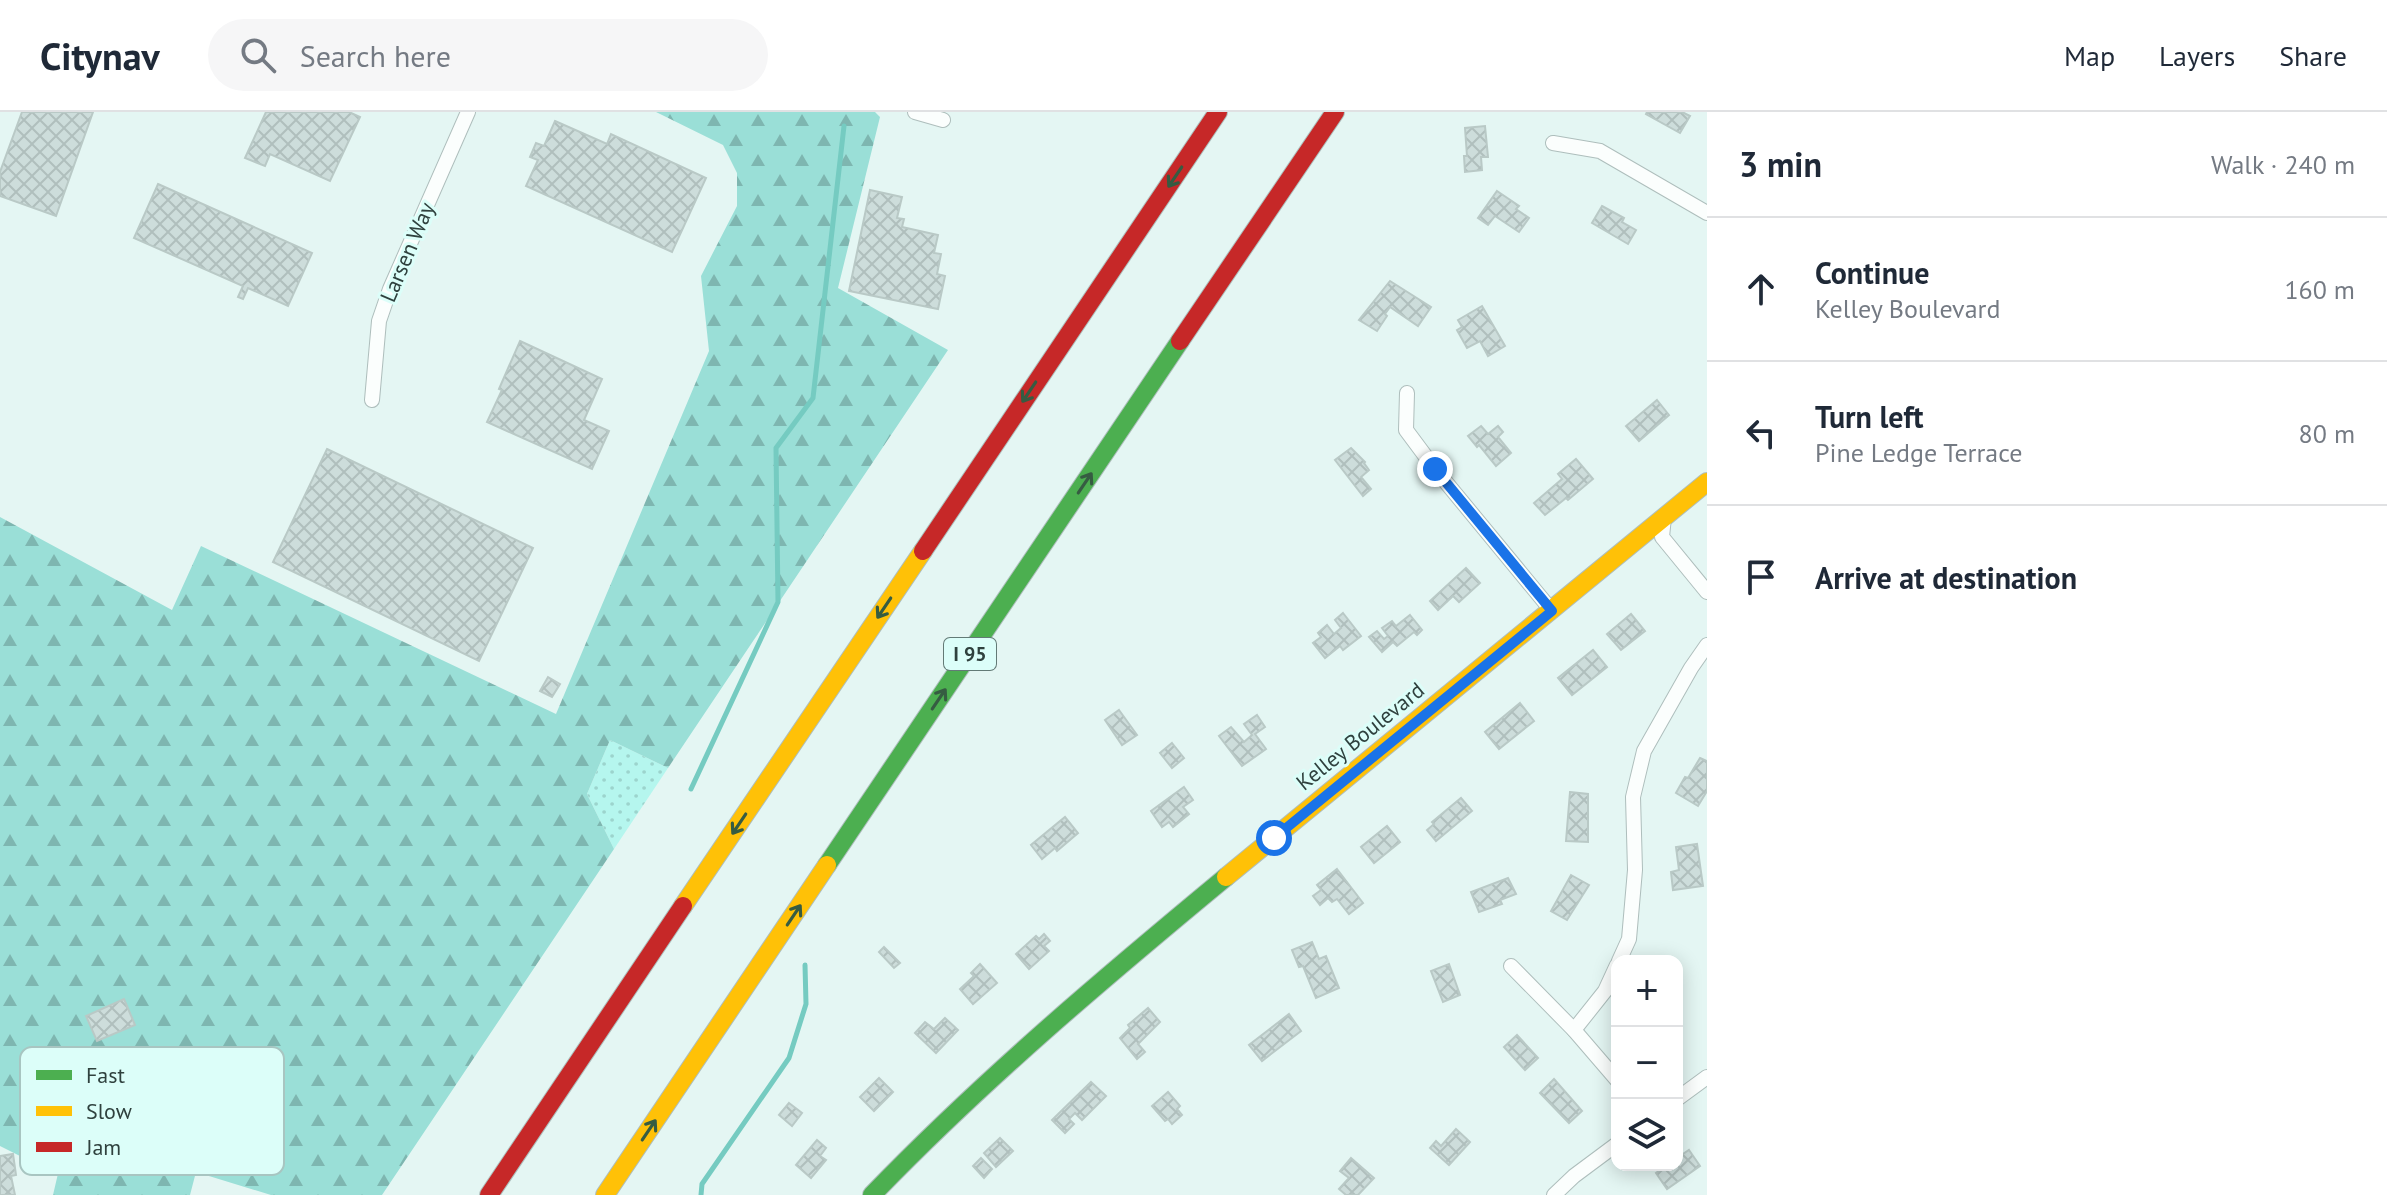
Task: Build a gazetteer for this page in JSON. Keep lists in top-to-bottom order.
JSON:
{
  "streets": {
    "main road": ["I 95", "Kelley Boulevard"],
    "street": ["Larsen Way"]
  },
  "legend": ["Fast", "Slow", "Jam"],
  "page": {
    "header": "Citynav",
    "search": "Search here",
    "nav": ["Map", "Layers", "Share"],
    "heading": ["3 min", "Walk · 240 m"],
    "list": [
      ["Continue", "Kelley Boulevard", "160 m"],
      ["Turn left", "Pine Ledge Terrace", "80 m"],
      "Arrive at destination"
    ],
    "map_buttons": ["+", "−"]
  }
}
